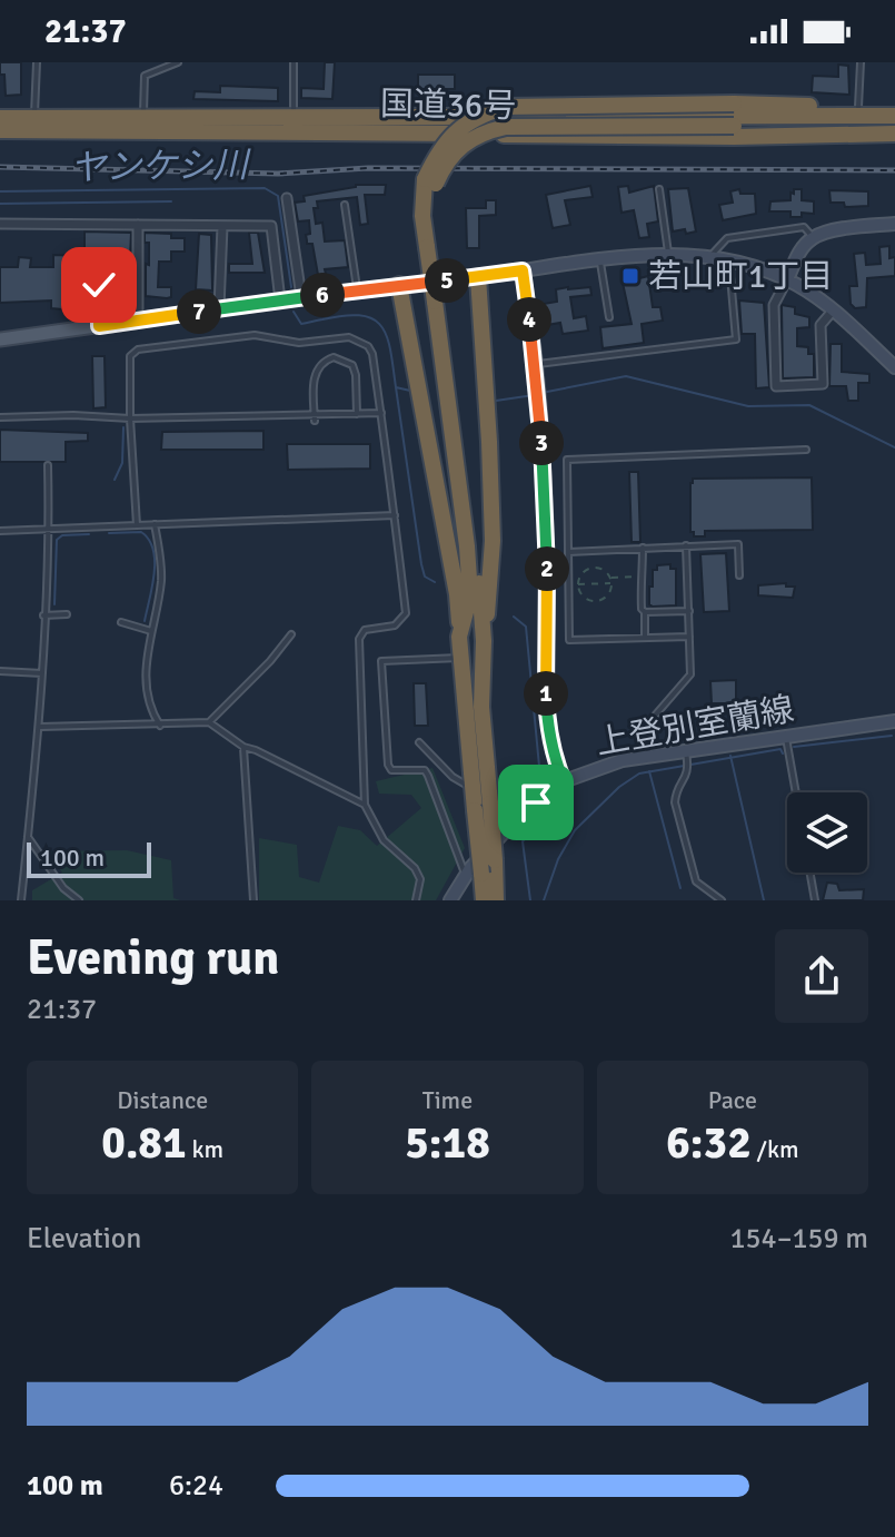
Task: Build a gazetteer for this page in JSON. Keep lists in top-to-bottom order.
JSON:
{
  "streets": {
    "highway": ["国道36号"],
    "main road": ["上登別室蘭線"]
  },
  "water": ["ヤンケシ川"],
  "places": {
    "transit": ["若山町1丁目"]
  },
  "scale_bar": "100 m",
  "page": {
    "status": "21:37",
    "pins": [
      "5",
      "6",
      "7",
      "4",
      "3",
      "2",
      "1"
    ],
    "scale": "100 m",
    "heading": ["Evening run", "21:37"],
    "stats": [
      ["Distance", "0.81 km"],
      ["Time", "5:18"],
      ["Pace", "6:32 /km"]
    ],
    "chart": ["Elevation", "154–159 m"],
    "list": [
      {
        "name": "100 m",
        "note": "6:24"
      }
    ]
  }
}
